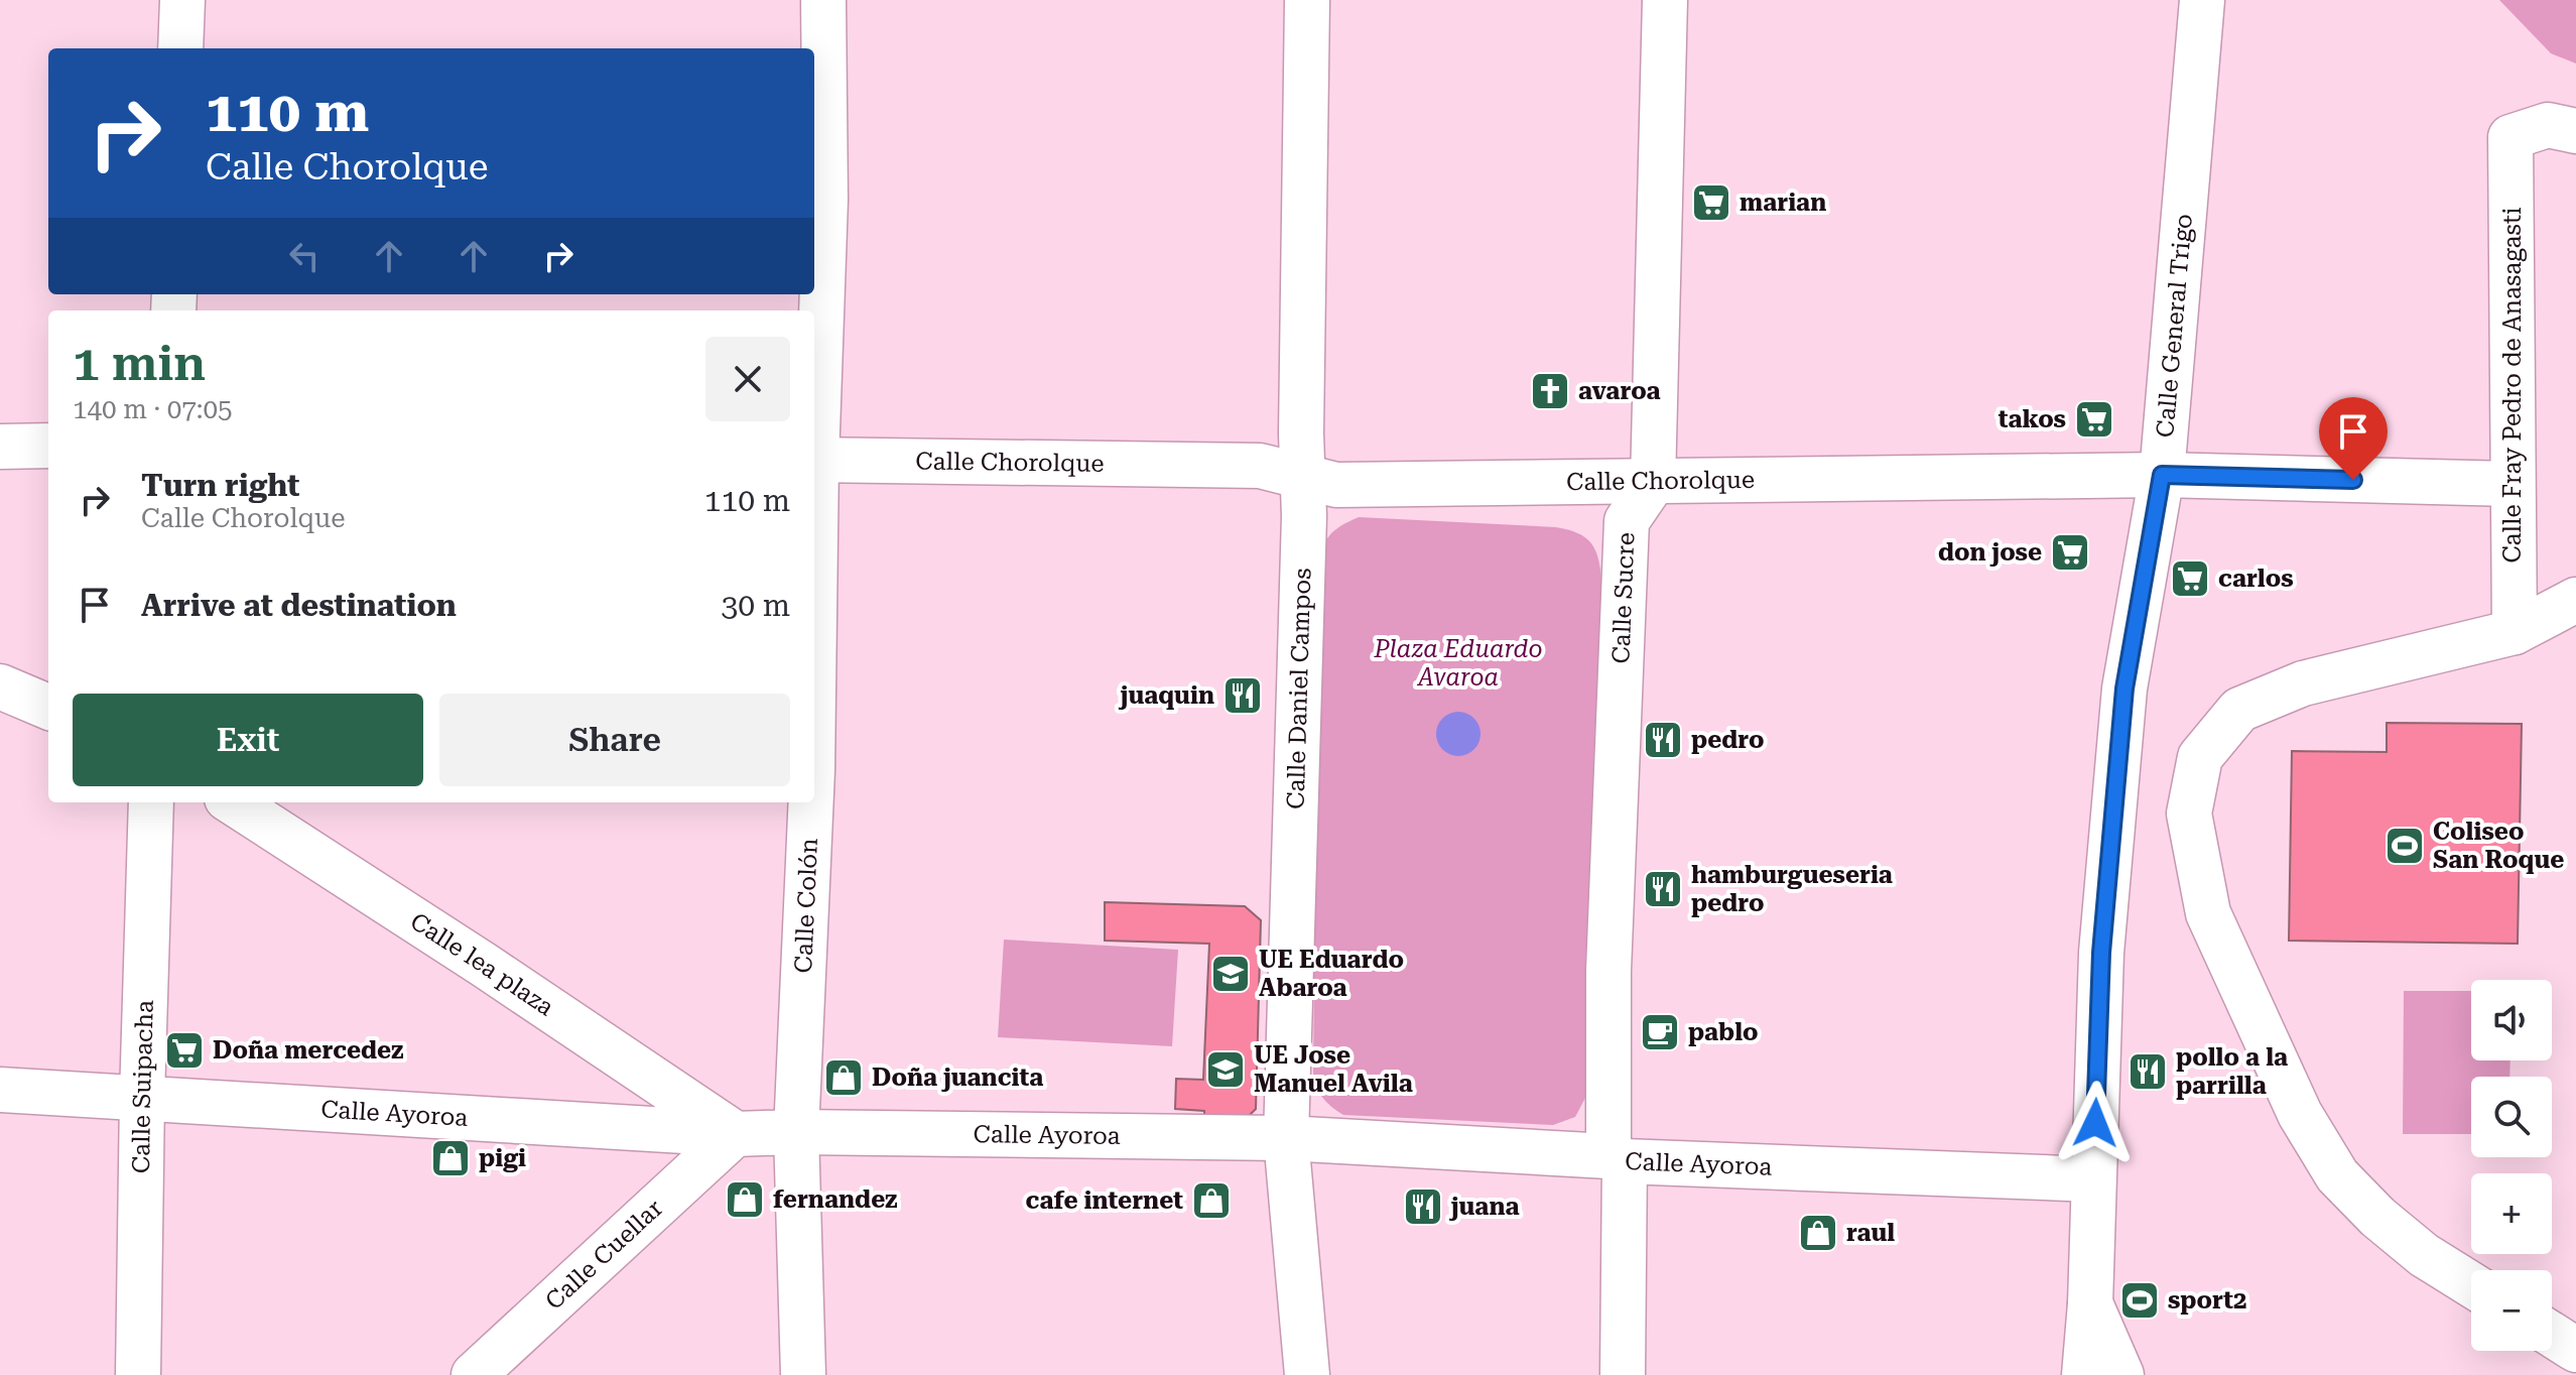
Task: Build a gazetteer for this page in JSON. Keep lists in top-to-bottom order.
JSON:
{
  "streets": {
    "street": [
      "Calle General Trigo",
      "Calle Fray Pedro de Anasagasti",
      "Calle Chorolque",
      "Calle Sucre",
      "Calle Daniel Campos",
      "Calle Colón",
      "Calle lea plaza",
      "Calle Suipacha",
      "Calle Ayoroa",
      "Calle Cuellar"
    ]
  },
  "crossings": [
    ["Calle General Trigo", "Calle Chorolque"],
    ["Calle General Trigo", "Calle Ayoroa"],
    ["Calle Fray Pedro de Anasagasti", "Calle Chorolque"],
    ["Calle Chorolque", "Calle Sucre"],
    ["Calle Chorolque", "Calle Daniel Campos"],
    ["Calle Sucre", "Calle Ayoroa"],
    ["Calle Daniel Campos", "Calle Ayoroa"],
    ["Calle Colón", "Calle Ayoroa"],
    ["Calle lea plaza", "Calle Ayoroa"],
    ["Calle lea plaza", "Calle Cuellar"],
    ["Calle Suipacha", "Calle Ayoroa"],
    ["Calle Ayoroa", "Calle Cuellar"]
  ],
  "parks": ["Plaza Eduardo Avaroa"],
  "places": {
    "supermarket": [
      "marian",
      "takos",
      "don jose",
      "carlos",
      "Doña mercedez"
    ],
    "church": ["avaroa"],
    "restaurant": [
      "juaquin",
      "pedro",
      "hamburgueseria pedro",
      "pollo a la parrilla",
      "juana"
    ],
    "sports": ["Coliseo San Roque", "sport2"],
    "school or university": ["UE Eduardo Abaroa", "UE Jose Manuel Avila"],
    "cafe": ["pablo"],
    "shop": [
      "Doña juancita",
      "pigi",
      "fernandez",
      "cafe internet",
      "raul"
    ]
  },
  "page": {
    "turn": ["110 m", "Calle Chorolque"],
    "heading": ["1 min", "140 m · 07:05"],
    "list": [
      {
        "name": "Turn right",
        "note": "Calle Chorolque",
        "value": "110 m"
      },
      {
        "name": "Arrive at destination",
        "value": "30 m"
      }
    ],
    "buttons": ["Exit", "Share"],
    "map_buttons": ["+", "−"]
  }
}
